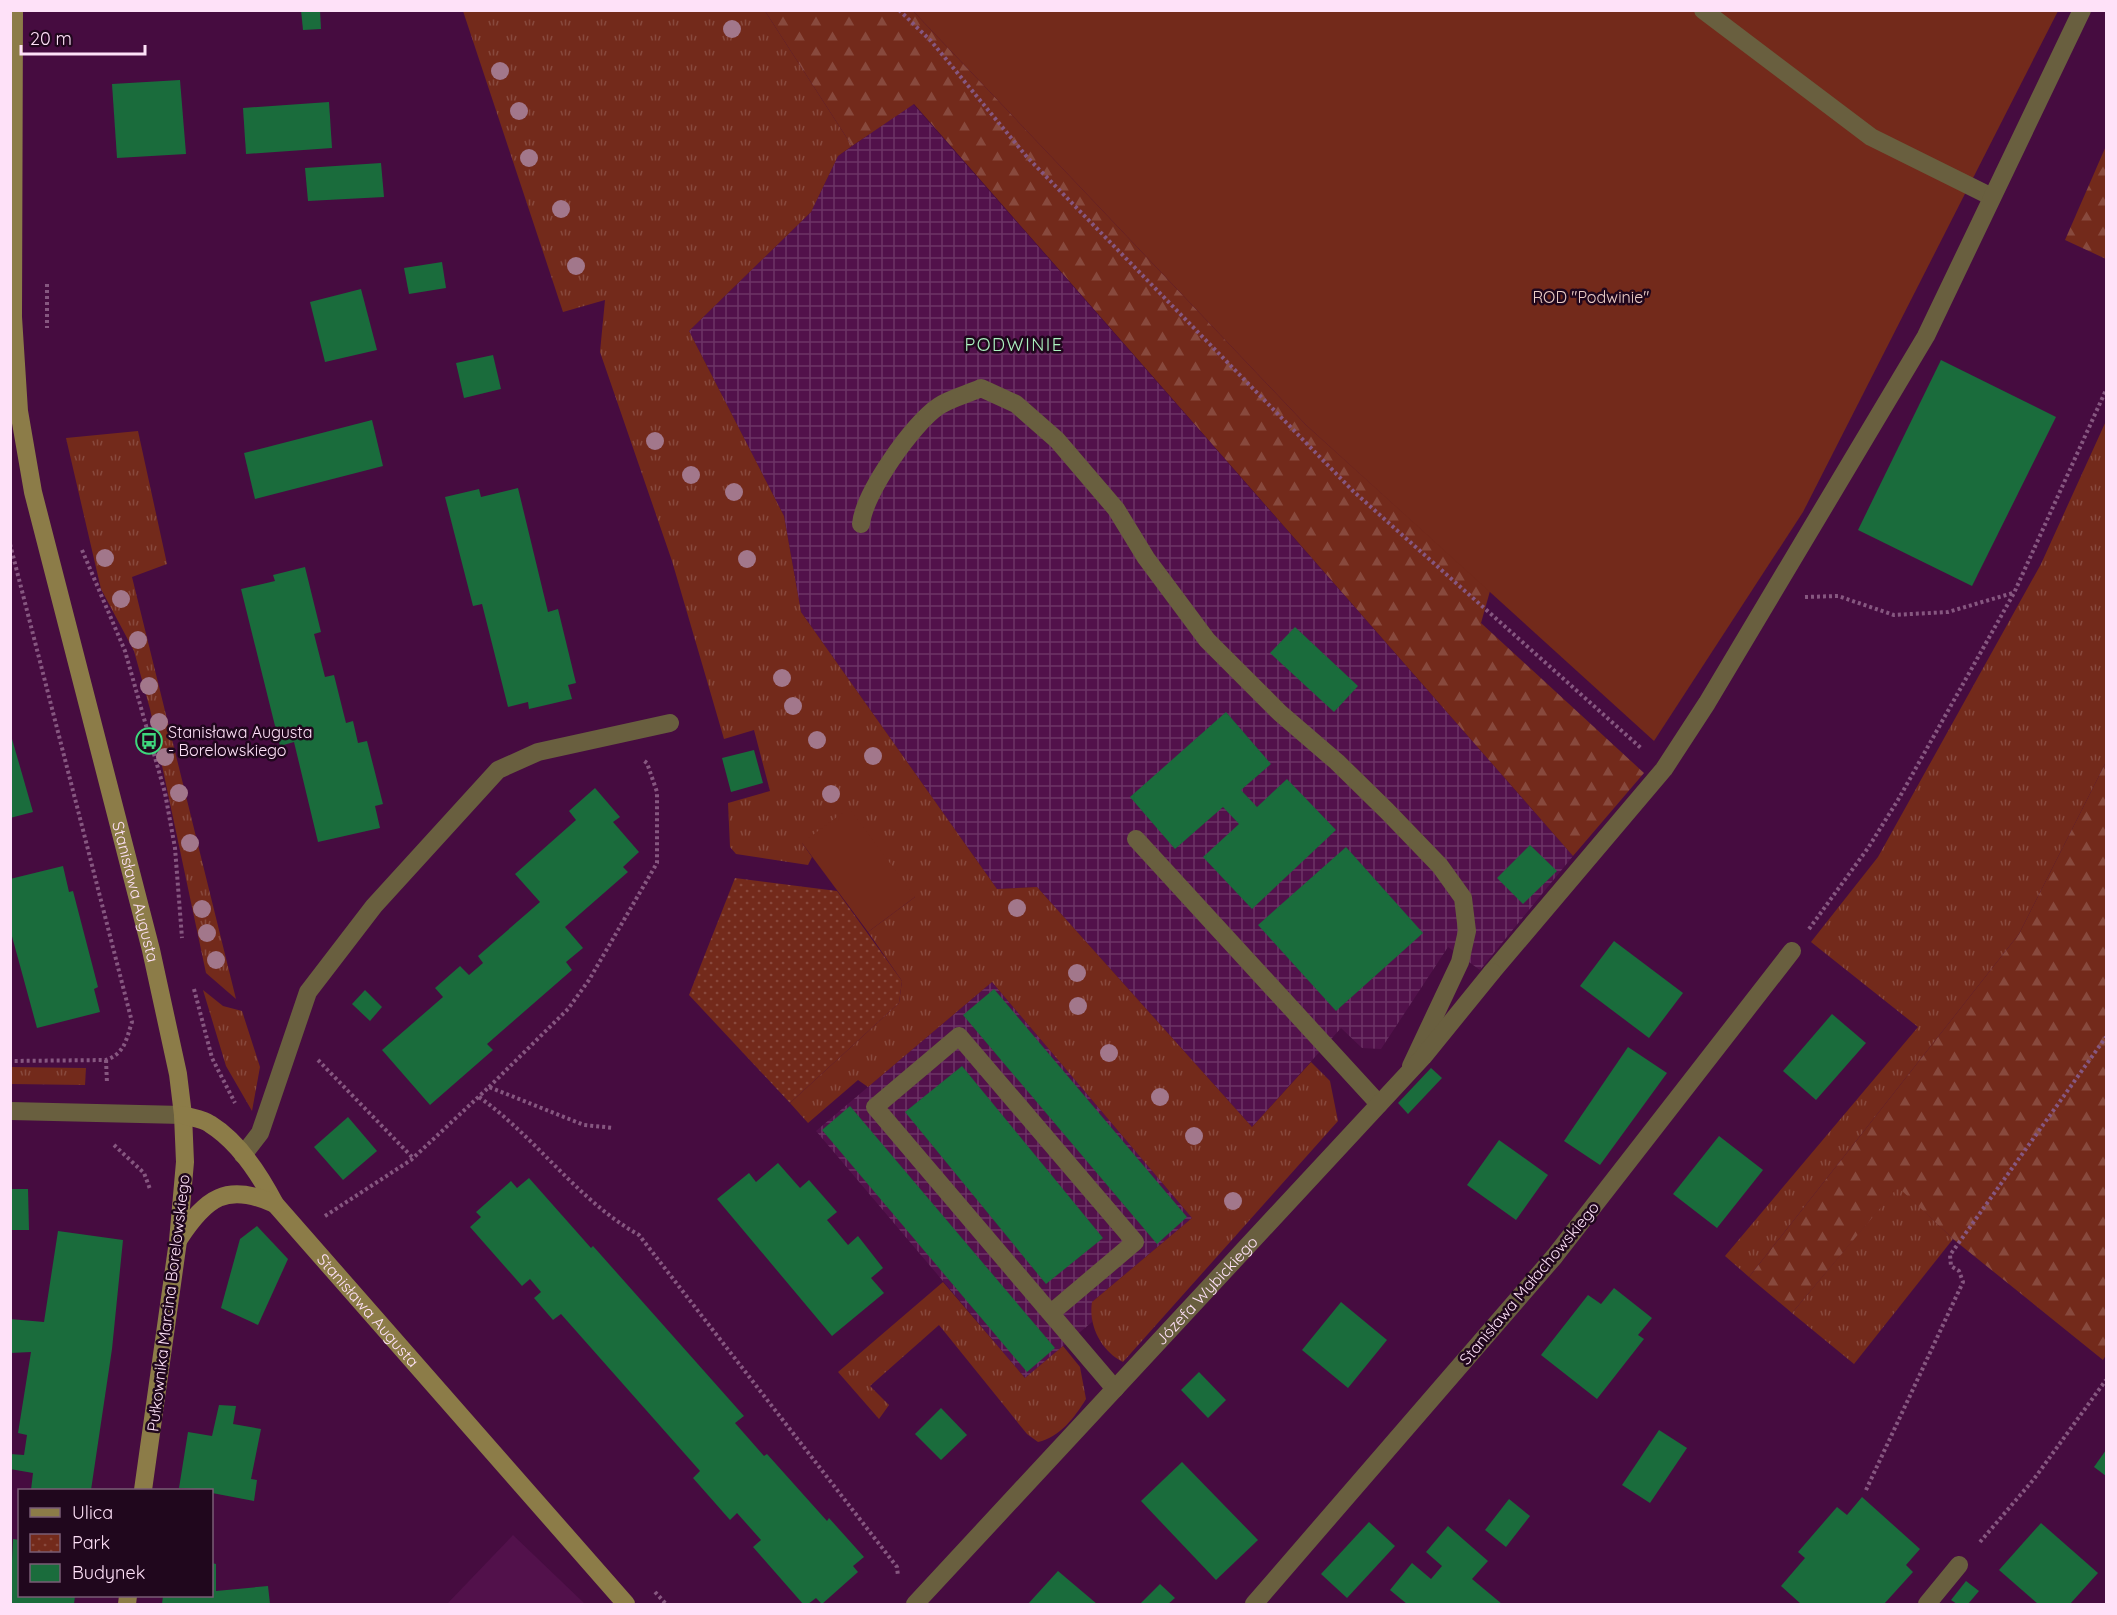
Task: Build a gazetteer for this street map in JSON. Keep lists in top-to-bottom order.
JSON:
{
  "streets": {
    "main road": ["Stanisława Augusta", "Pułkownika Marcina Borelowskiego"],
    "street": ["Stanisława Małachowskiego", "Józefa Wybickiego"]
  },
  "crossings": [
    ["Stanisława Augusta", "Pułkownika Marcina Borelowskiego"]
  ],
  "districts": ["PODWINIE"],
  "parks": ["ROD \"Podwinie\""],
  "places": {
    "bus stop": ["Stanisława Augusta - Borelowskiego"]
  },
  "legend": ["Ulica", "Park", "Budynek"],
  "scale_bar": "20 m"
}
